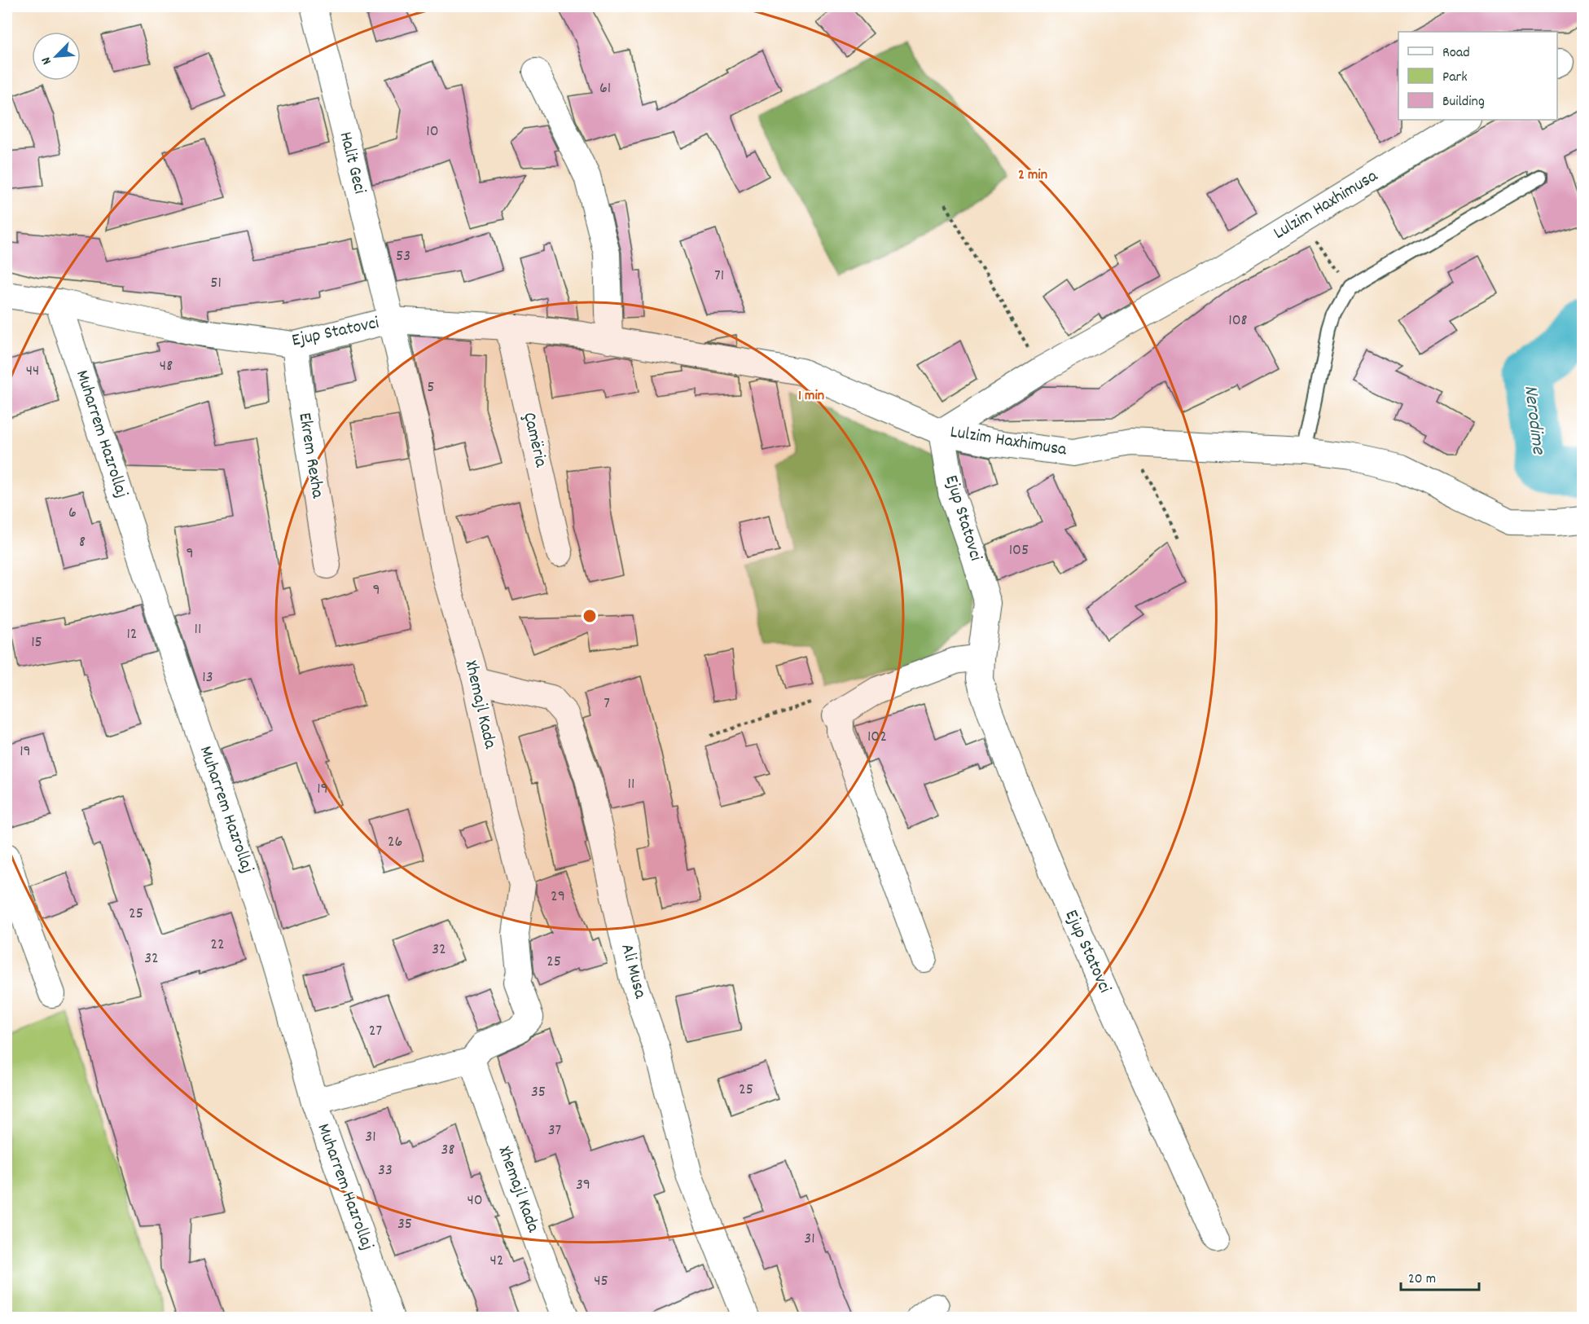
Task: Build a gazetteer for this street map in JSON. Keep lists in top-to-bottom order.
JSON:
{
  "streets": {
    "street": [
      "Halit Geci",
      "Lulzim Haxhimusa",
      "Ejup Statovci",
      "Muharrem Hazrollaj",
      "Çamëria",
      "Ekrem Rexha",
      "Xhemajl Kada",
      "Ali Musa"
    ]
  },
  "crossings": [
    ["Halit Geci", "Ejup Statovci"],
    ["Halit Geci", "Xhemajl Kada"],
    ["Lulzim Haxhimusa", "Ejup Statovci"],
    ["Ejup Statovci", "Muharrem Hazrollaj"],
    ["Ejup Statovci", "Çamëria"],
    ["Ejup Statovci", "Ekrem Rexha"],
    ["Ejup Statovci", "Xhemajl Kada"],
    ["Xhemajl Kada", "Ali Musa"]
  ],
  "water": ["Nerodime"],
  "house_numbers": [
    "61",
    "10",
    "53",
    "71",
    "51",
    "108",
    "48",
    "44",
    "5",
    "6",
    "8",
    "105",
    "9",
    "9",
    "11",
    "12",
    "15",
    "13",
    "7",
    "102",
    "19",
    "11",
    "19",
    "26",
    "29",
    "25",
    "22",
    "32",
    "32",
    "25",
    "27",
    "25",
    "35",
    "37",
    "31",
    "38",
    "33",
    "39",
    "40",
    "35",
    "31",
    "42",
    "45"
  ],
  "legend": ["Road", "Park", "Building"],
  "scale_bar": "20 m",
  "north": "bottom left",
  "rings": ["2 min", "1 min"]
}
